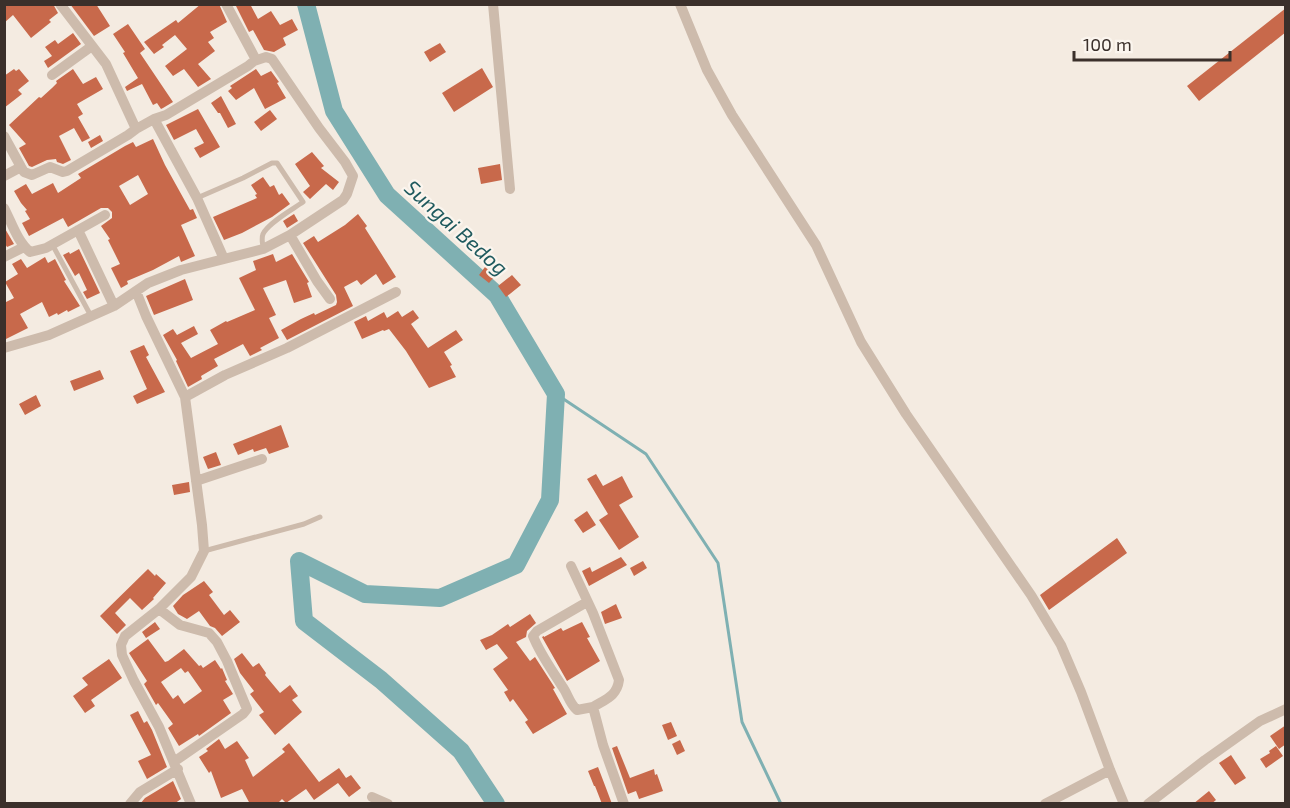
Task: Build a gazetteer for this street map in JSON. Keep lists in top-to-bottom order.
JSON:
{
  "water": ["Sungai Bedog"],
  "scale_bar": "100 m"
}
